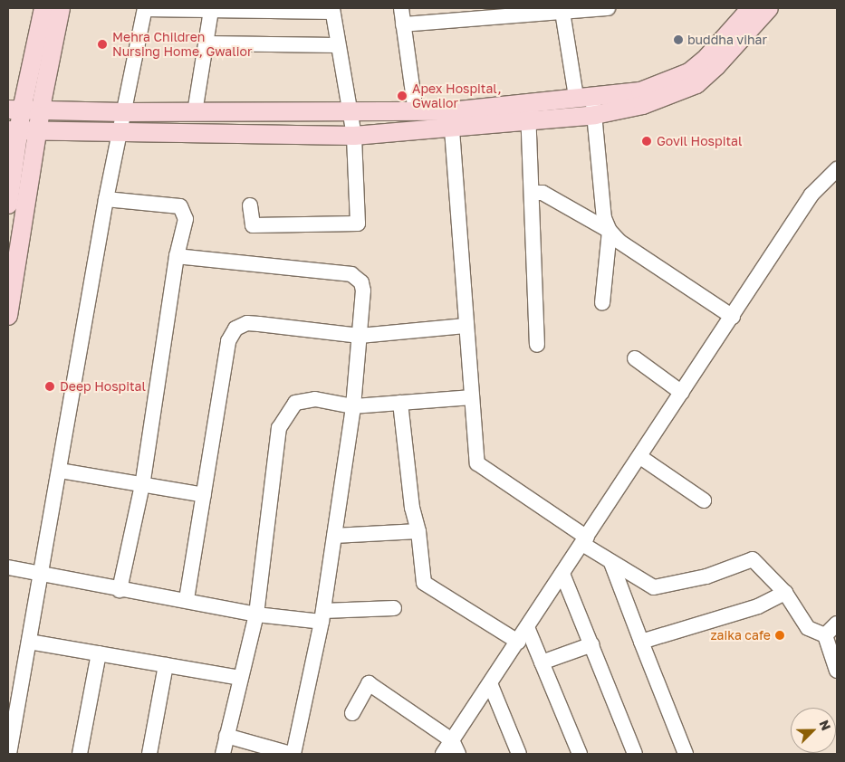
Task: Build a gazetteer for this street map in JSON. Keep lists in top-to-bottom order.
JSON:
{
  "places": [
    "buddha vihar",
    "Mehra Children Nursing Home, Gwalior",
    "Apex Hospital, Gwalior",
    "Govil Hospital",
    "Deep Hospital",
    "zaika cafe"
  ],
  "north": "top right"
}
